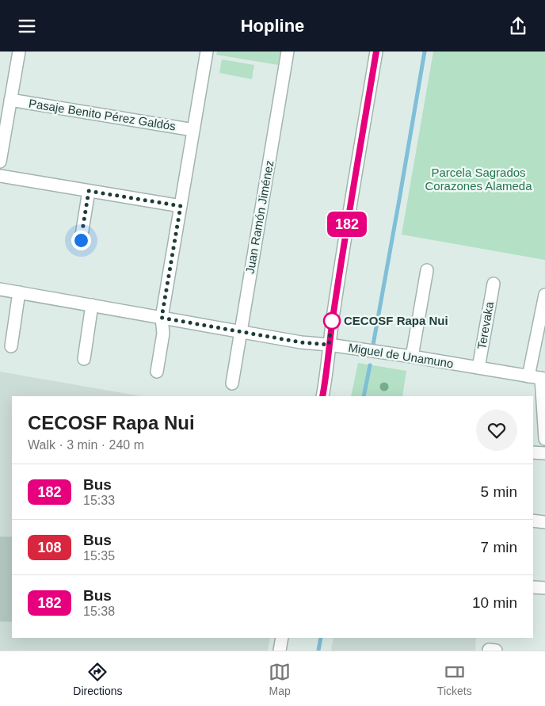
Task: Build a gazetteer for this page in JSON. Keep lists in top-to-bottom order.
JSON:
{
  "streets": {
    "street": [
      "Pasaje Benito Pérez Galdós",
      "Juan Ramón Jiménez",
      "Terevaka",
      "Miguel de Unamuno"
    ]
  },
  "crossings": [
    ["Juan Ramón Jiménez", "Miguel de Unamuno"],
    ["Terevaka", "Miguel de Unamuno"]
  ],
  "parks": ["Parcela Sagrados Corazones Alameda"],
  "places": ["CECOSF Rapa Nui"],
  "lines": ["bus line 182"],
  "page": {
    "header": "Hopline",
    "on_map": "182",
    "heading": ["CECOSF Rapa Nui", "Walk · 3 min · 240 m"],
    "list": [
      {
        "mark": "182",
        "name": "Bus",
        "note": "15:33",
        "value": "5 min"
      },
      {
        "mark": "108",
        "name": "Bus",
        "note": "15:35",
        "value": "7 min"
      },
      {
        "mark": "182",
        "name": "Bus",
        "note": "15:38",
        "value": "10 min"
      }
    ],
    "tabs": ["Directions", "Map", "Tickets"]
  }
}
